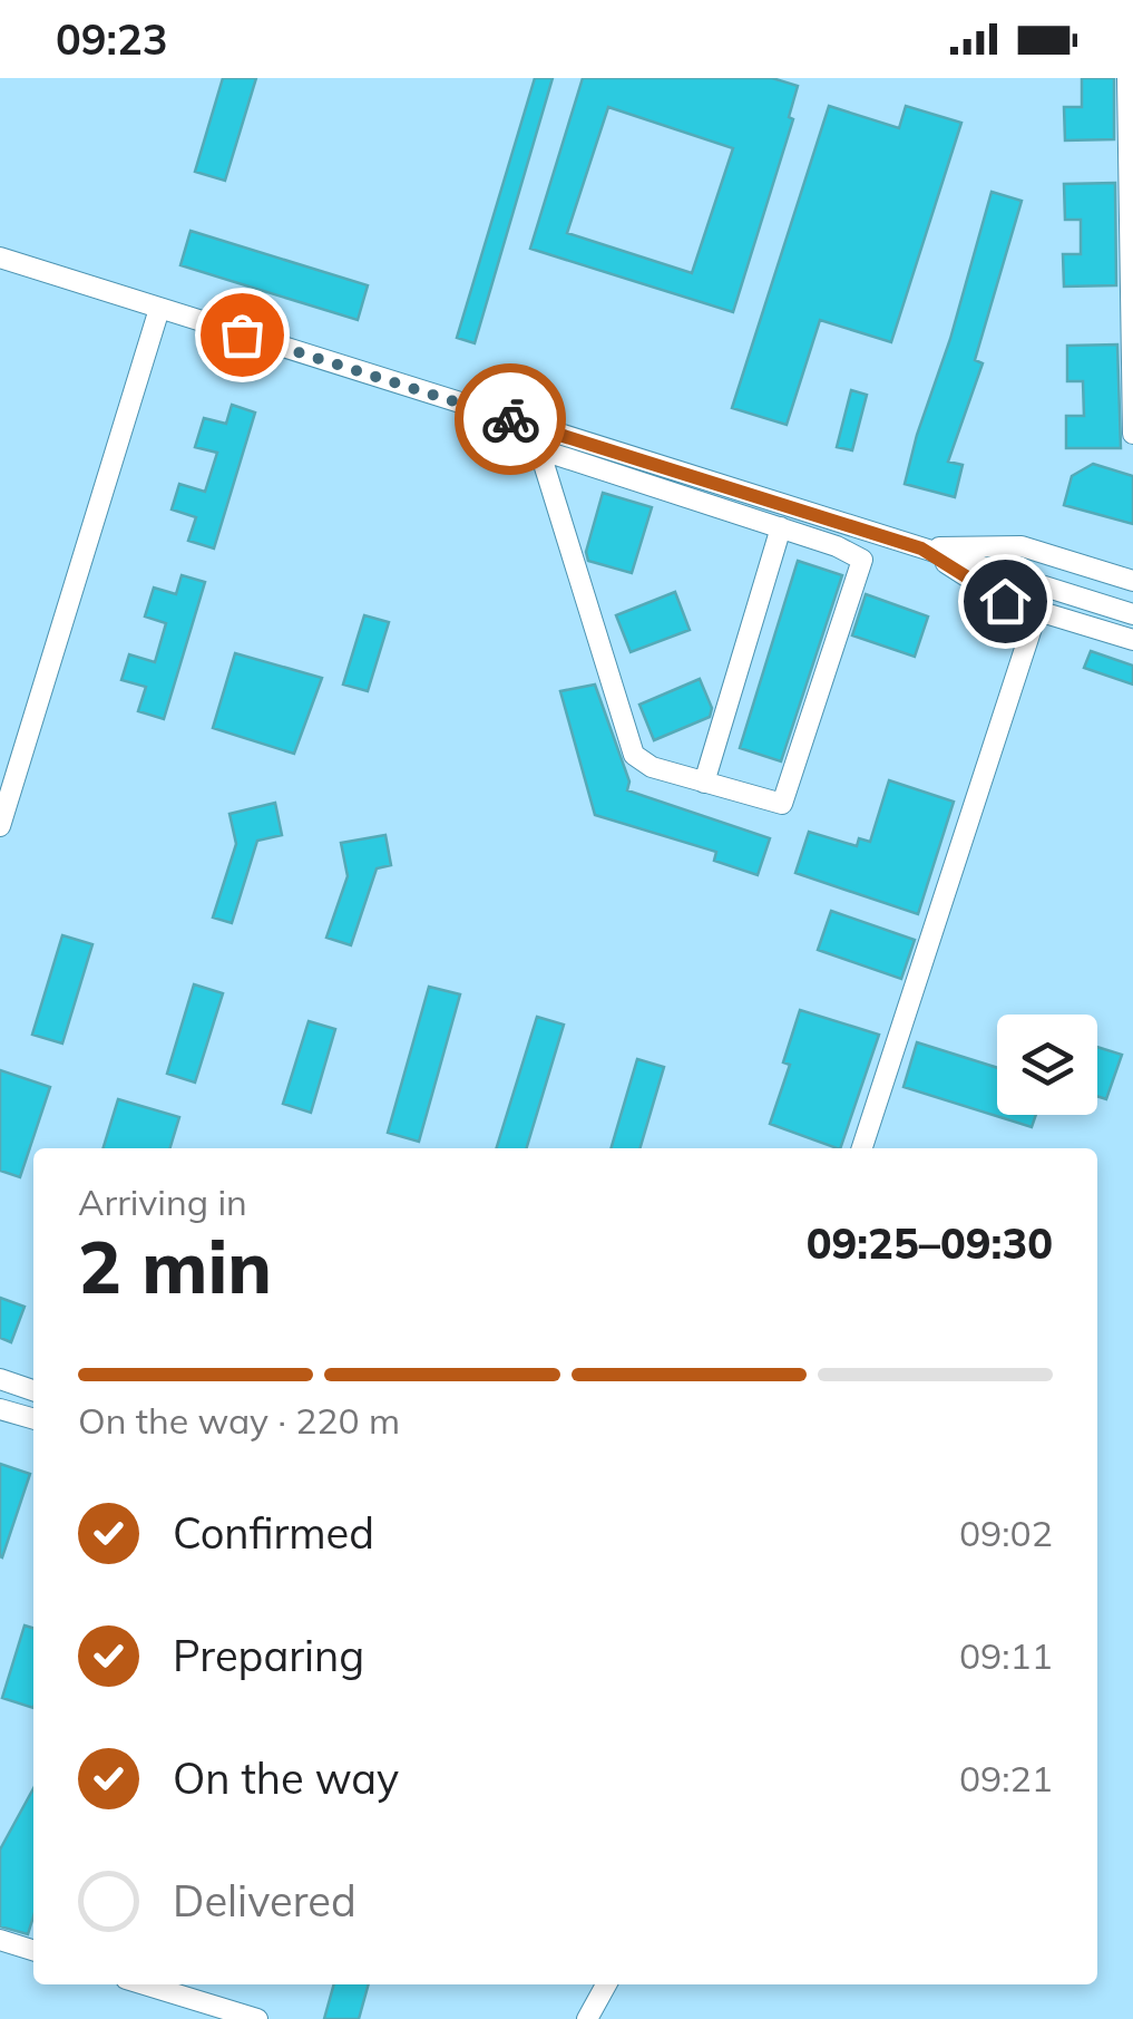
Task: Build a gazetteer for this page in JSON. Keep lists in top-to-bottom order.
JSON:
{
  "page": {
    "status": "09:23",
    "heading": ["2 min", "Arriving in", "09:25–09:30"],
    "bar": "On the way · 220 m",
    "list": [
      ["Confirmed", "09:02"],
      ["Preparing", "09:11"],
      ["On the way", "09:21"],
      "Delivered"
    ]
  }
}
